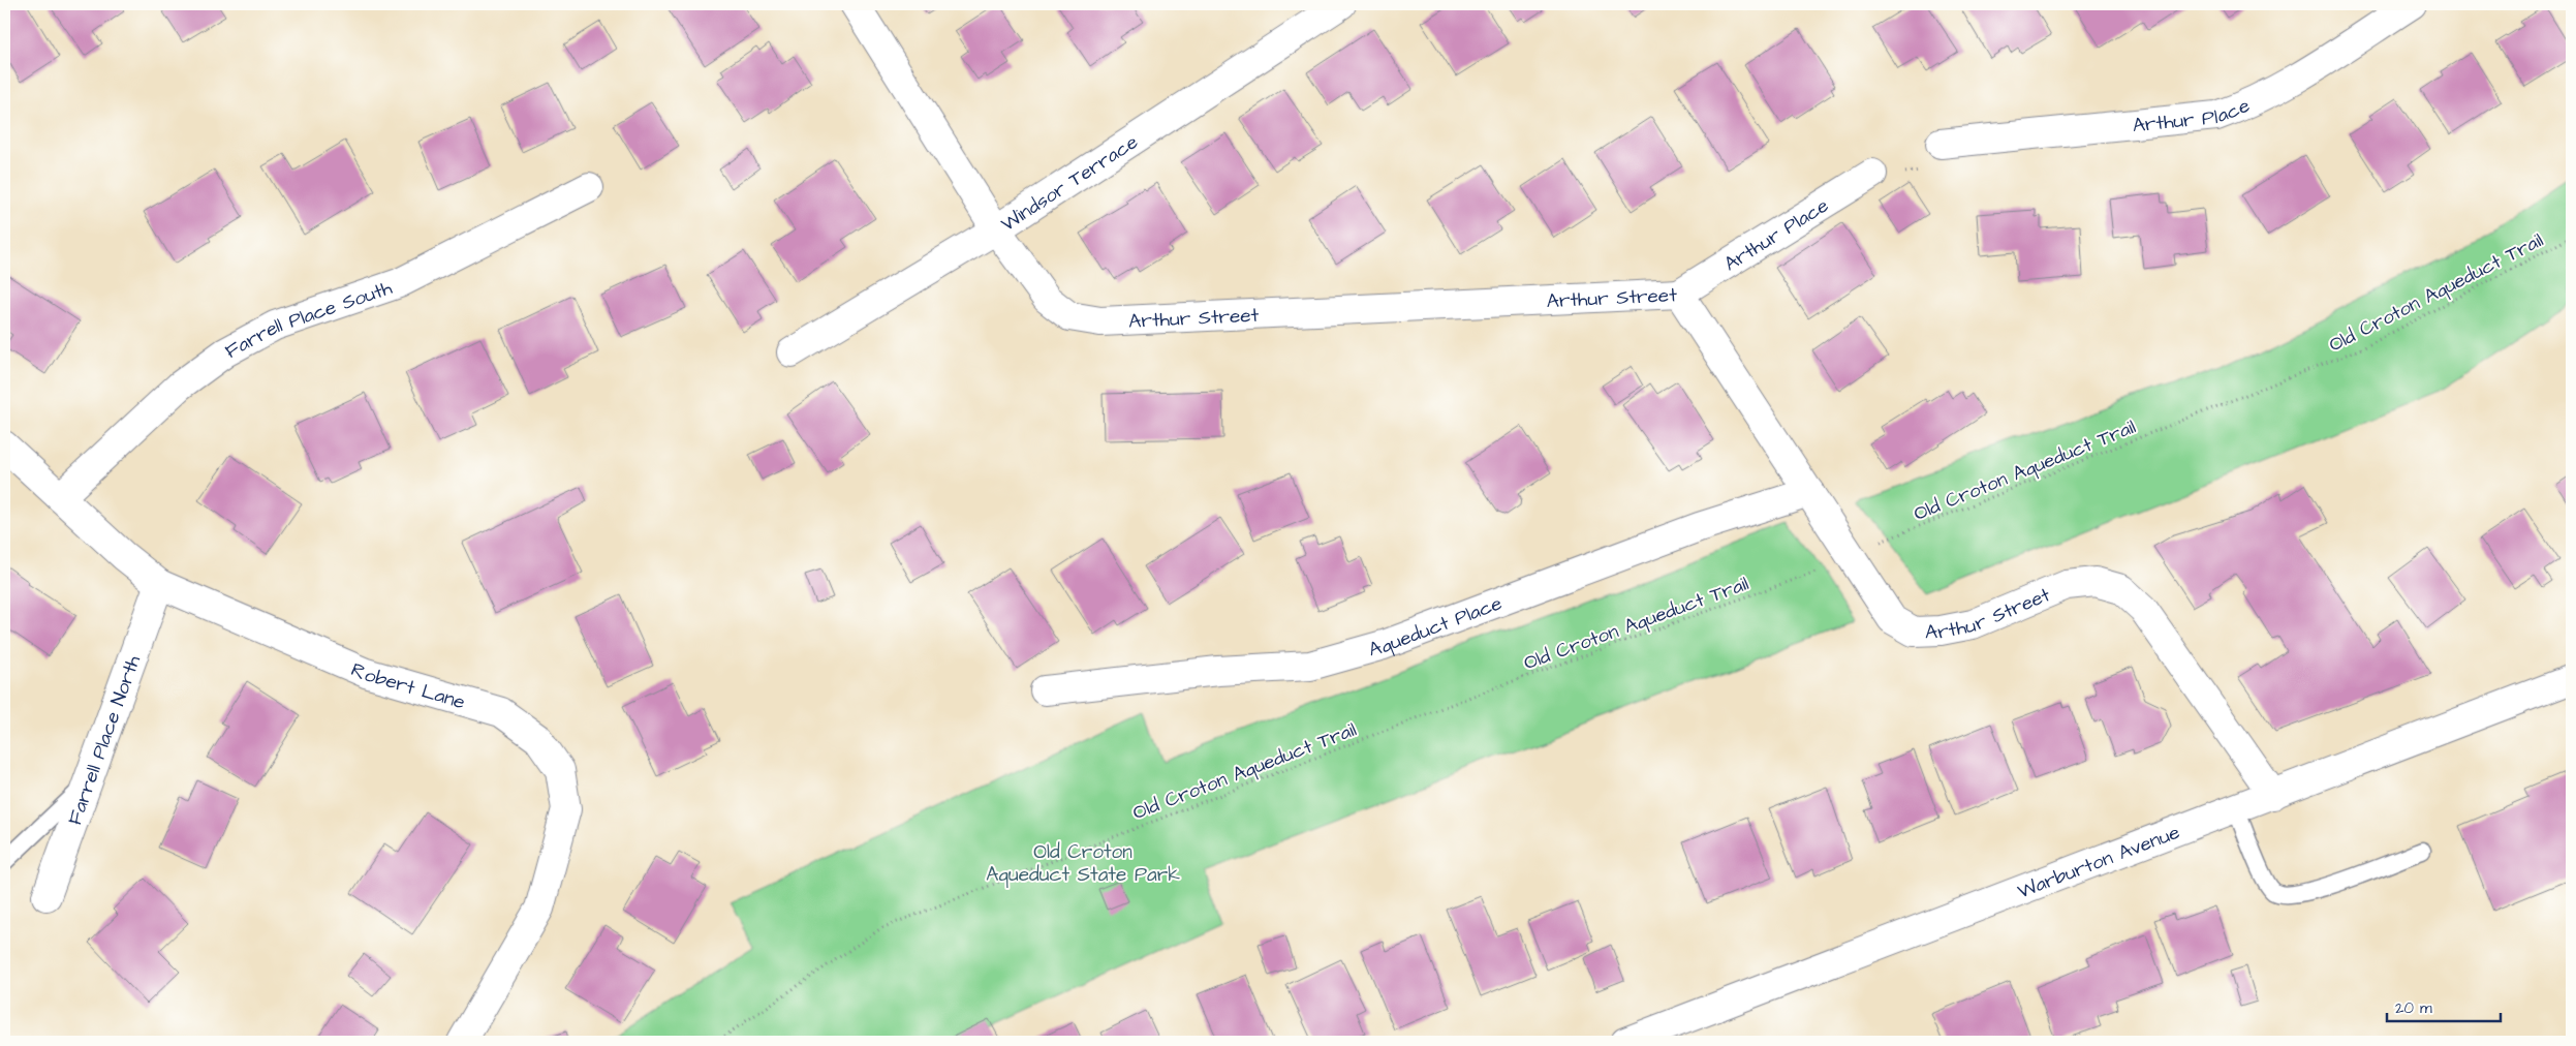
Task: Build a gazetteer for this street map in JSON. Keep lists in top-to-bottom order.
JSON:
{
  "streets": {
    "street": [
      "Arthur Place",
      "Windsor Terrace",
      "Arthur Street",
      "Farrell Place South",
      "Aqueduct Place",
      "Robert Lane",
      "Farrell Place North",
      "Warburton Avenue"
    ],
    "path": ["Old Croton Aqueduct Trail"]
  },
  "crossings": [
    ["Arthur Place", "Arthur Street"],
    ["Windsor Terrace", "Arthur Street"],
    ["Old Croton Aqueduct Trail", "Arthur Street"],
    ["Arthur Street", "Aqueduct Place"],
    ["Arthur Street", "Warburton Avenue"],
    ["Farrell Place South", "Robert Lane"],
    ["Robert Lane", "Farrell Place North"]
  ],
  "parks": ["Old Croton Aqueduct State Park"],
  "scale_bar": "20 m"
}
